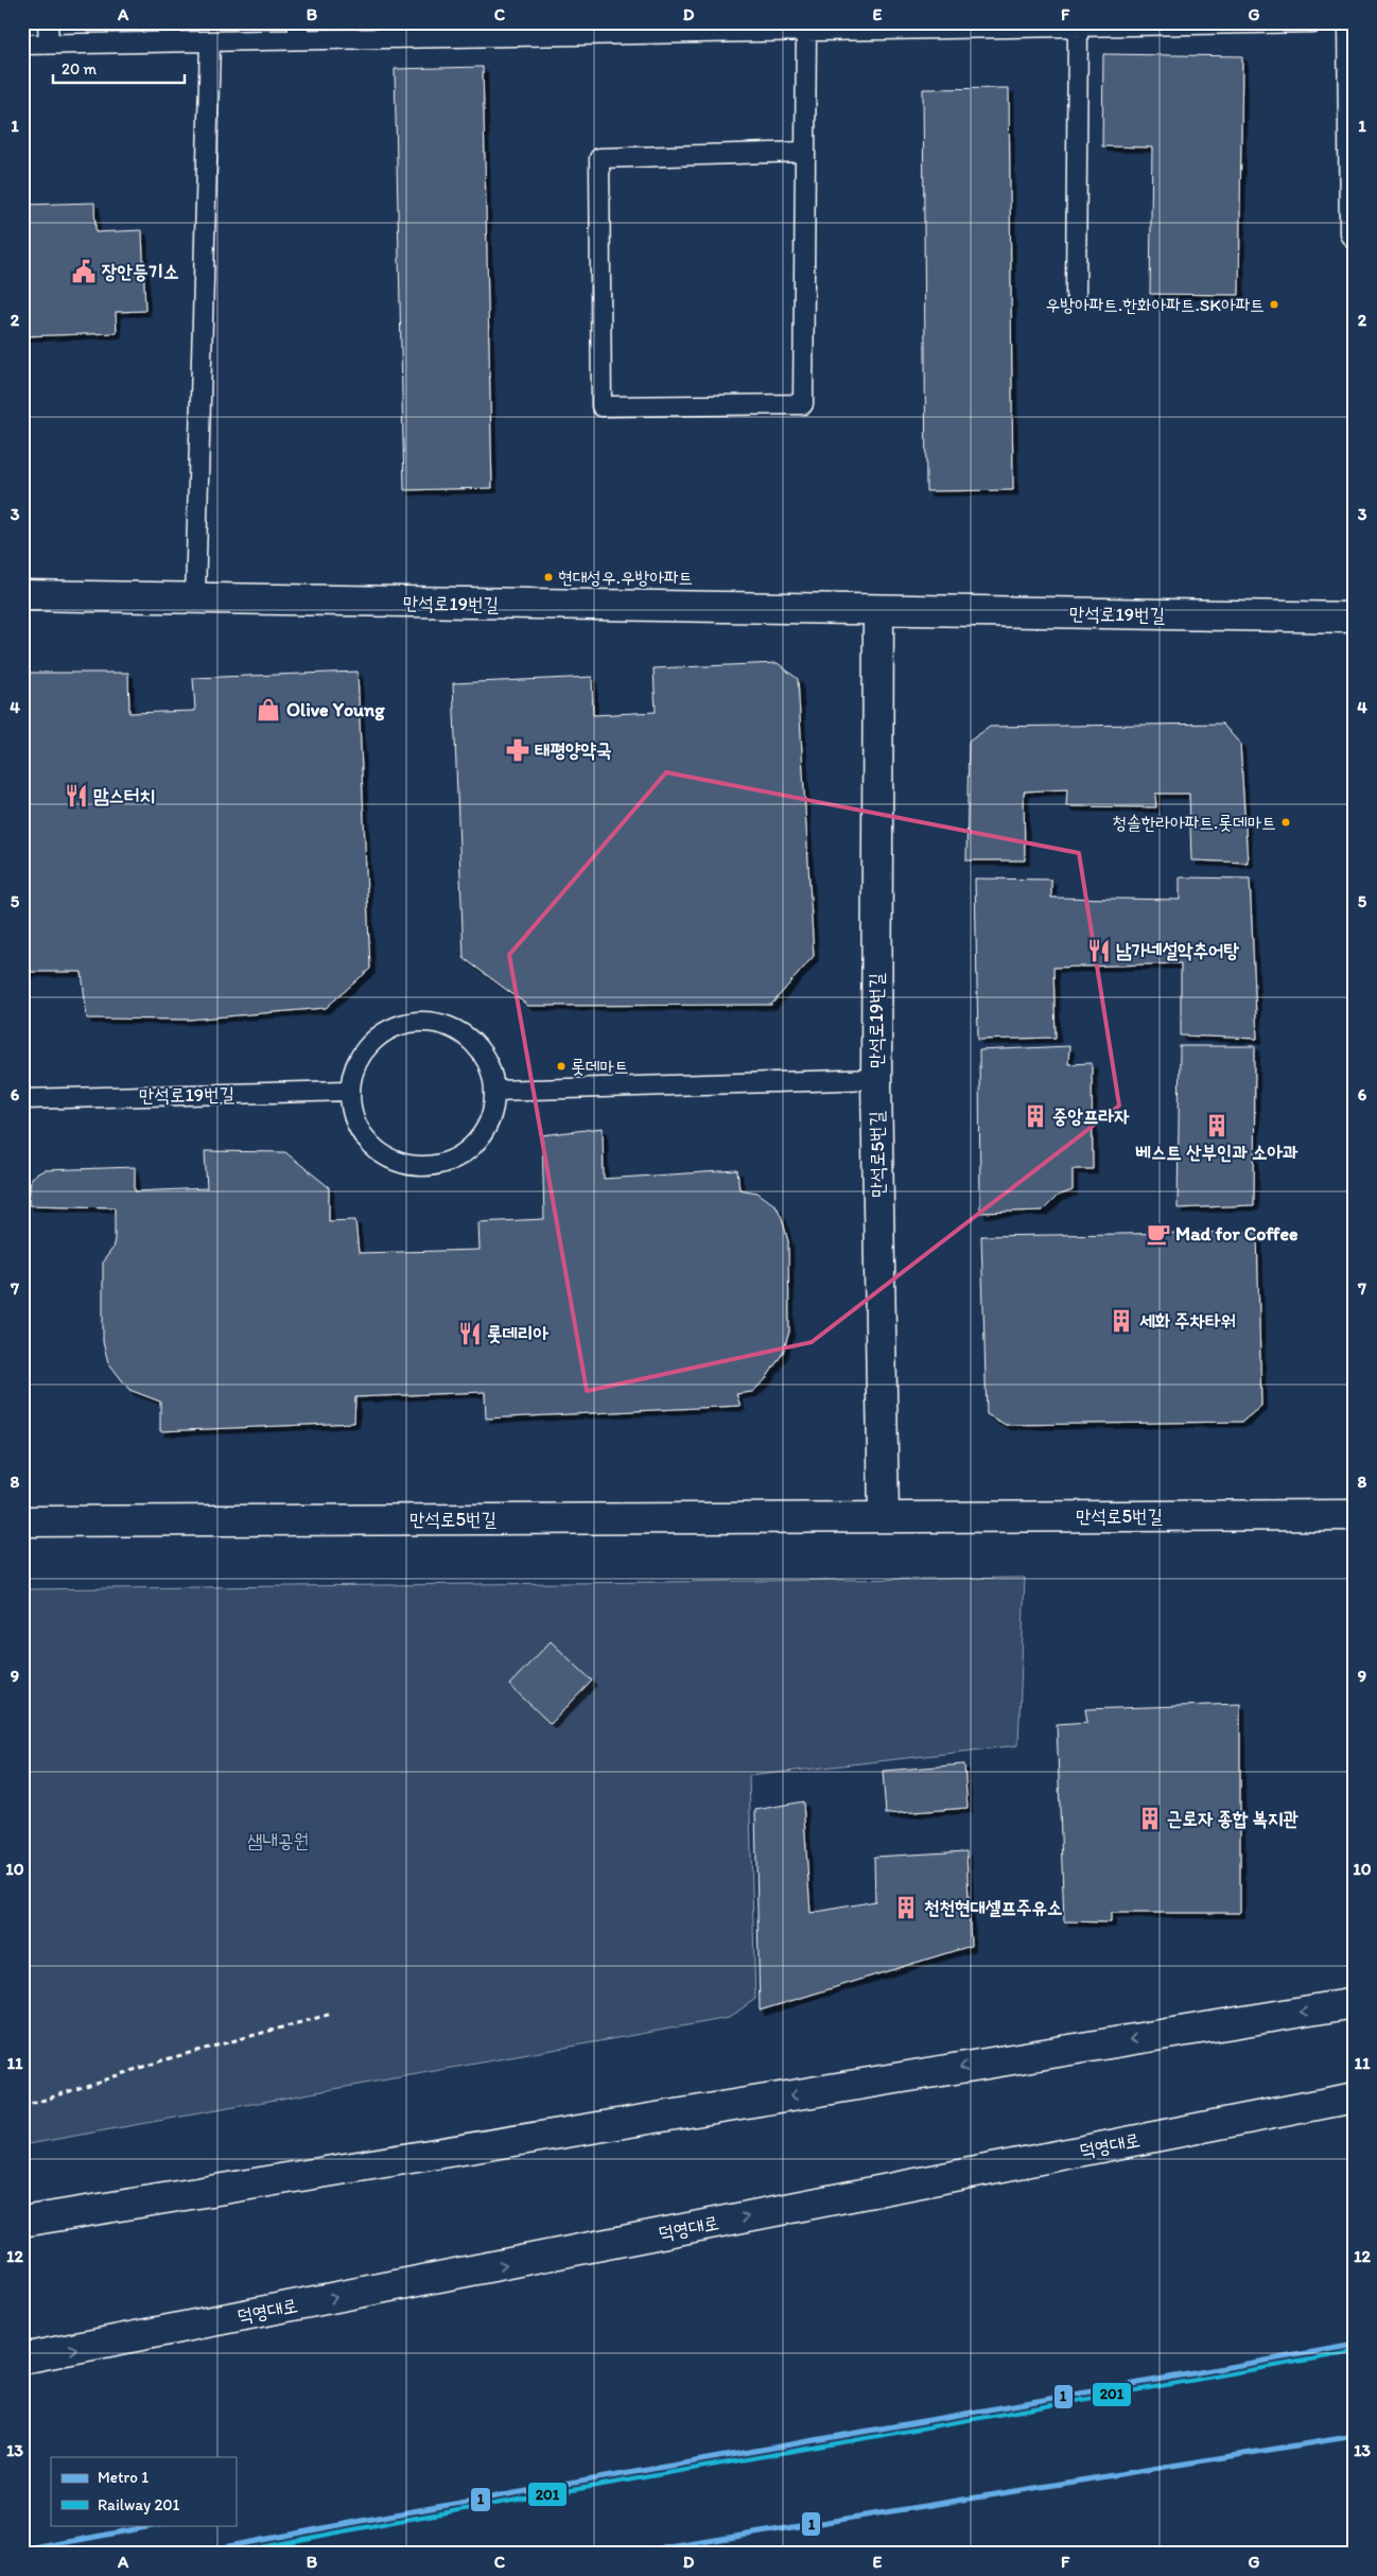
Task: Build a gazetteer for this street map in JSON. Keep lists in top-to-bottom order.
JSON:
{
  "streets": {
    "street": ["만석로19번길", "만석로5번길", "덕영대로"]
  },
  "crossings": [
    ["만석로19번길", "만석로5번길"]
  ],
  "parks": ["샘내공원"],
  "places": {
    "public building": ["장안등기소"],
    "other": [
      "우방아파트.한화아파트.SK아파트",
      "현대성우.우방아파트",
      "청솔한라아파트.롯데마트",
      "롯데마트"
    ],
    "shop": ["Olive Young"],
    "pharmacy": ["태평양약국"],
    "restaurant": ["맘스터치", "남가네설악추어탕", "롯데리아"],
    "building": [
      "중앙프라자",
      "베스트 산부인과 소아과",
      "세화 주차타워",
      "근로자 종합 복지관",
      "천천현대셀프주유소"
    ],
    "cafe": ["Mad for Coffee"]
  },
  "lines": ["metro line 1", "rail line 201"],
  "legend": ["Metro 1", "Railway 201"],
  "scale_bar": "20 m",
  "grid": {
    "columns": [
      "A",
      "B",
      "C",
      "D",
      "E",
      "F",
      "G"
    ],
    "rows": [
      "1",
      "2",
      "3",
      "4",
      "5",
      "6",
      "7",
      "8",
      "9",
      "10",
      "11",
      "12",
      "13"
    ]
  }
}
